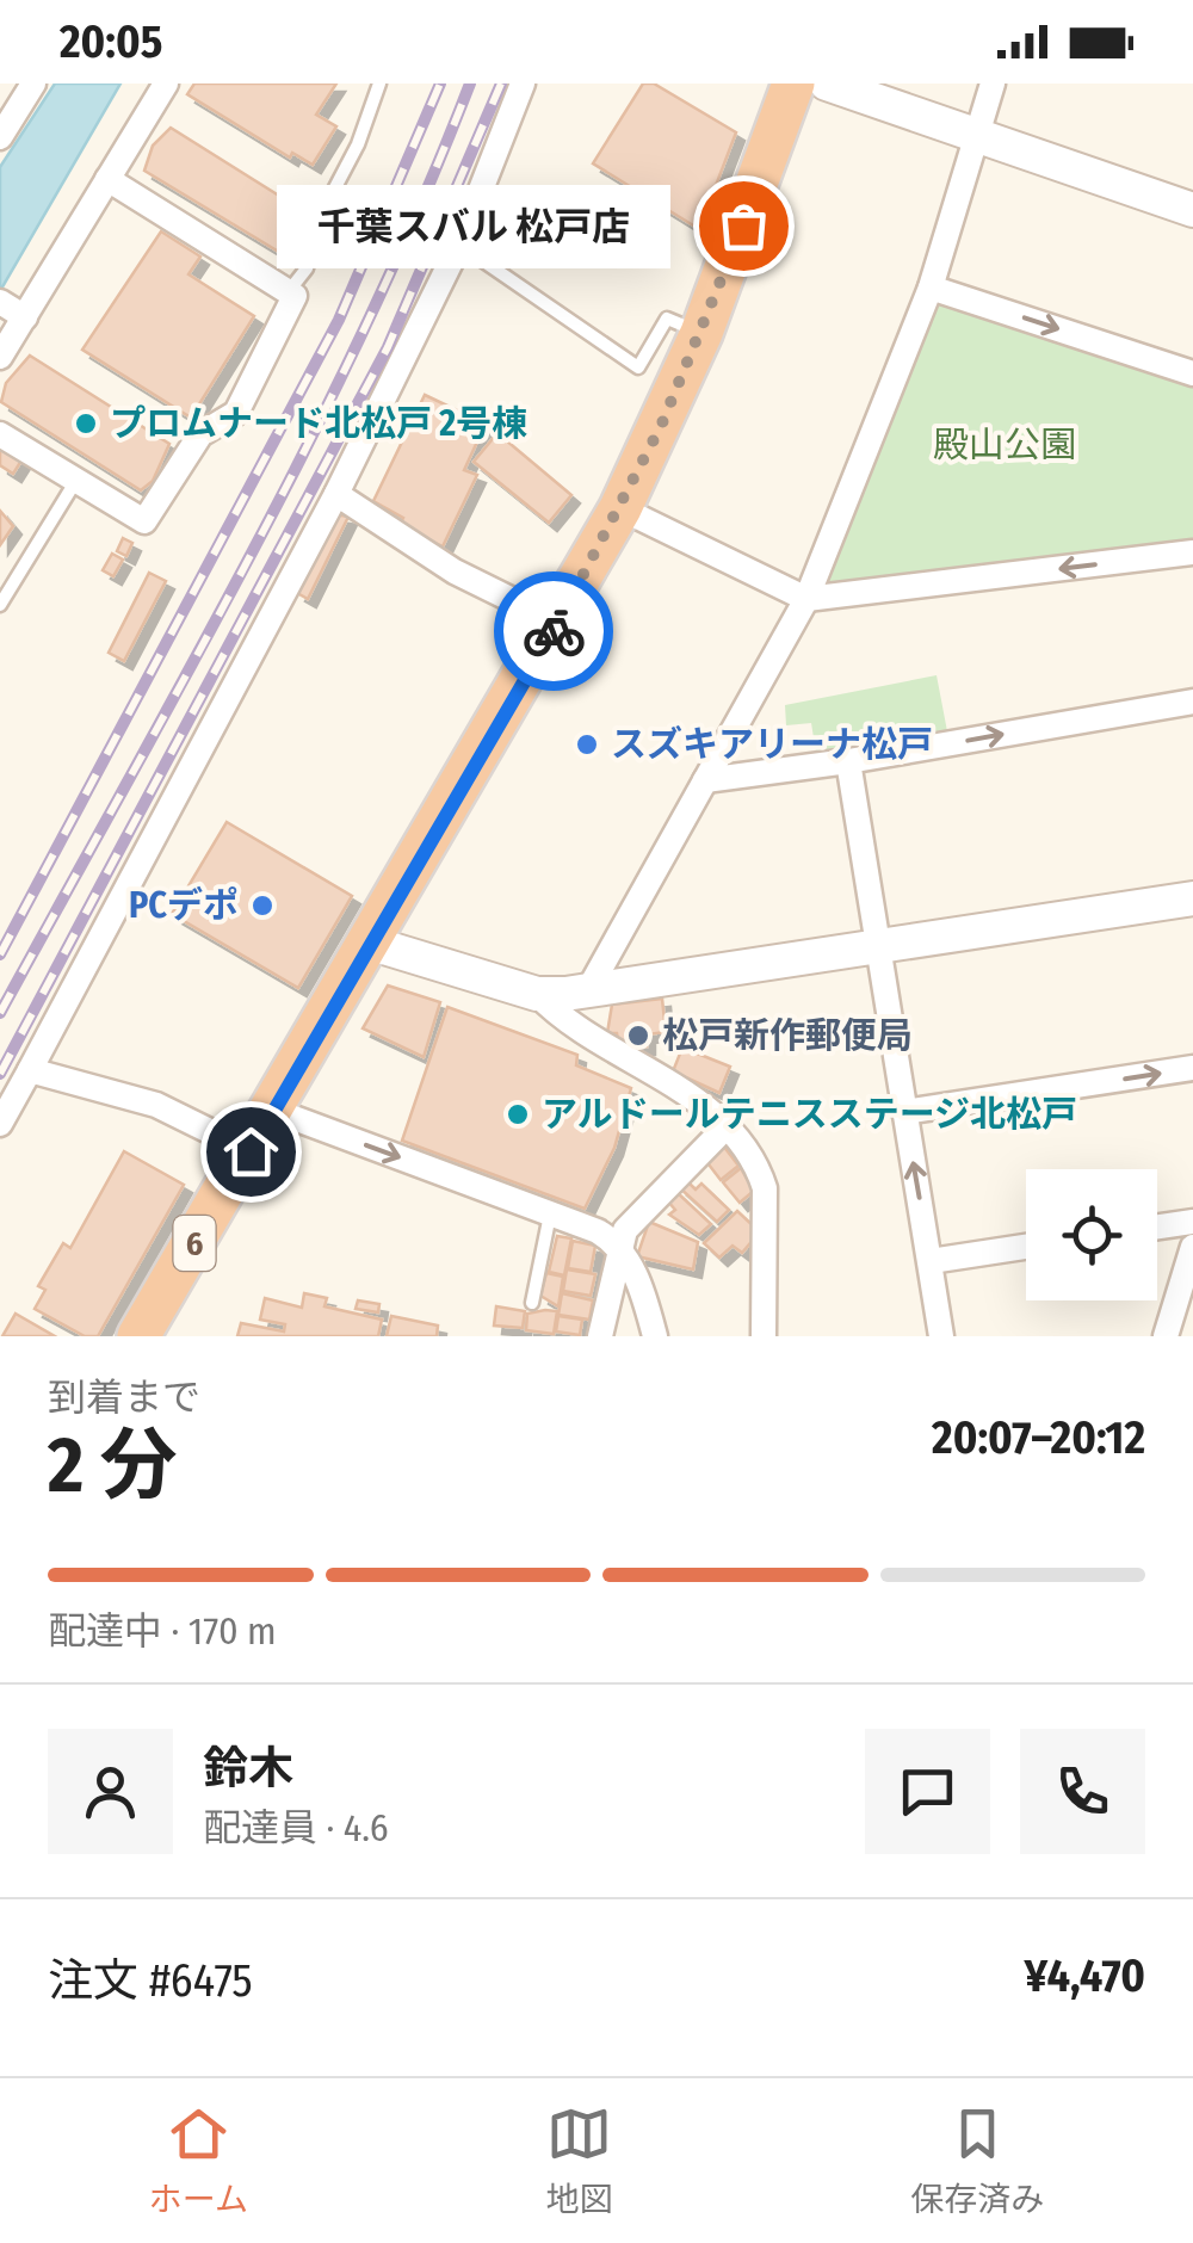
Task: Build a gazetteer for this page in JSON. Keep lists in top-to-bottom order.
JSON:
{
  "streets": {
    "highway": ["6"]
  },
  "parks": ["殿山公園"],
  "places": [
    "千葉スバル 松戸店",
    "プロムナード北松戸 2号棟",
    "スズキアリーナ松戸",
    "PCデポ",
    "松戸新作郵便局",
    "アルドールテニスステージ北松戸"
  ],
  "page": {
    "status": "20:05",
    "bubble": "千葉スバル 松戸店",
    "heading": ["2 分", "到着まで", "20:07–20:12"],
    "panel": [
      "鈴木",
      "配達員 · 4.6",
      "注文 #6475",
      "¥4,470"
    ],
    "bar": "配達中 · 170 m",
    "tabs": ["ホーム", "地図", "保存済み"]
  }
}
